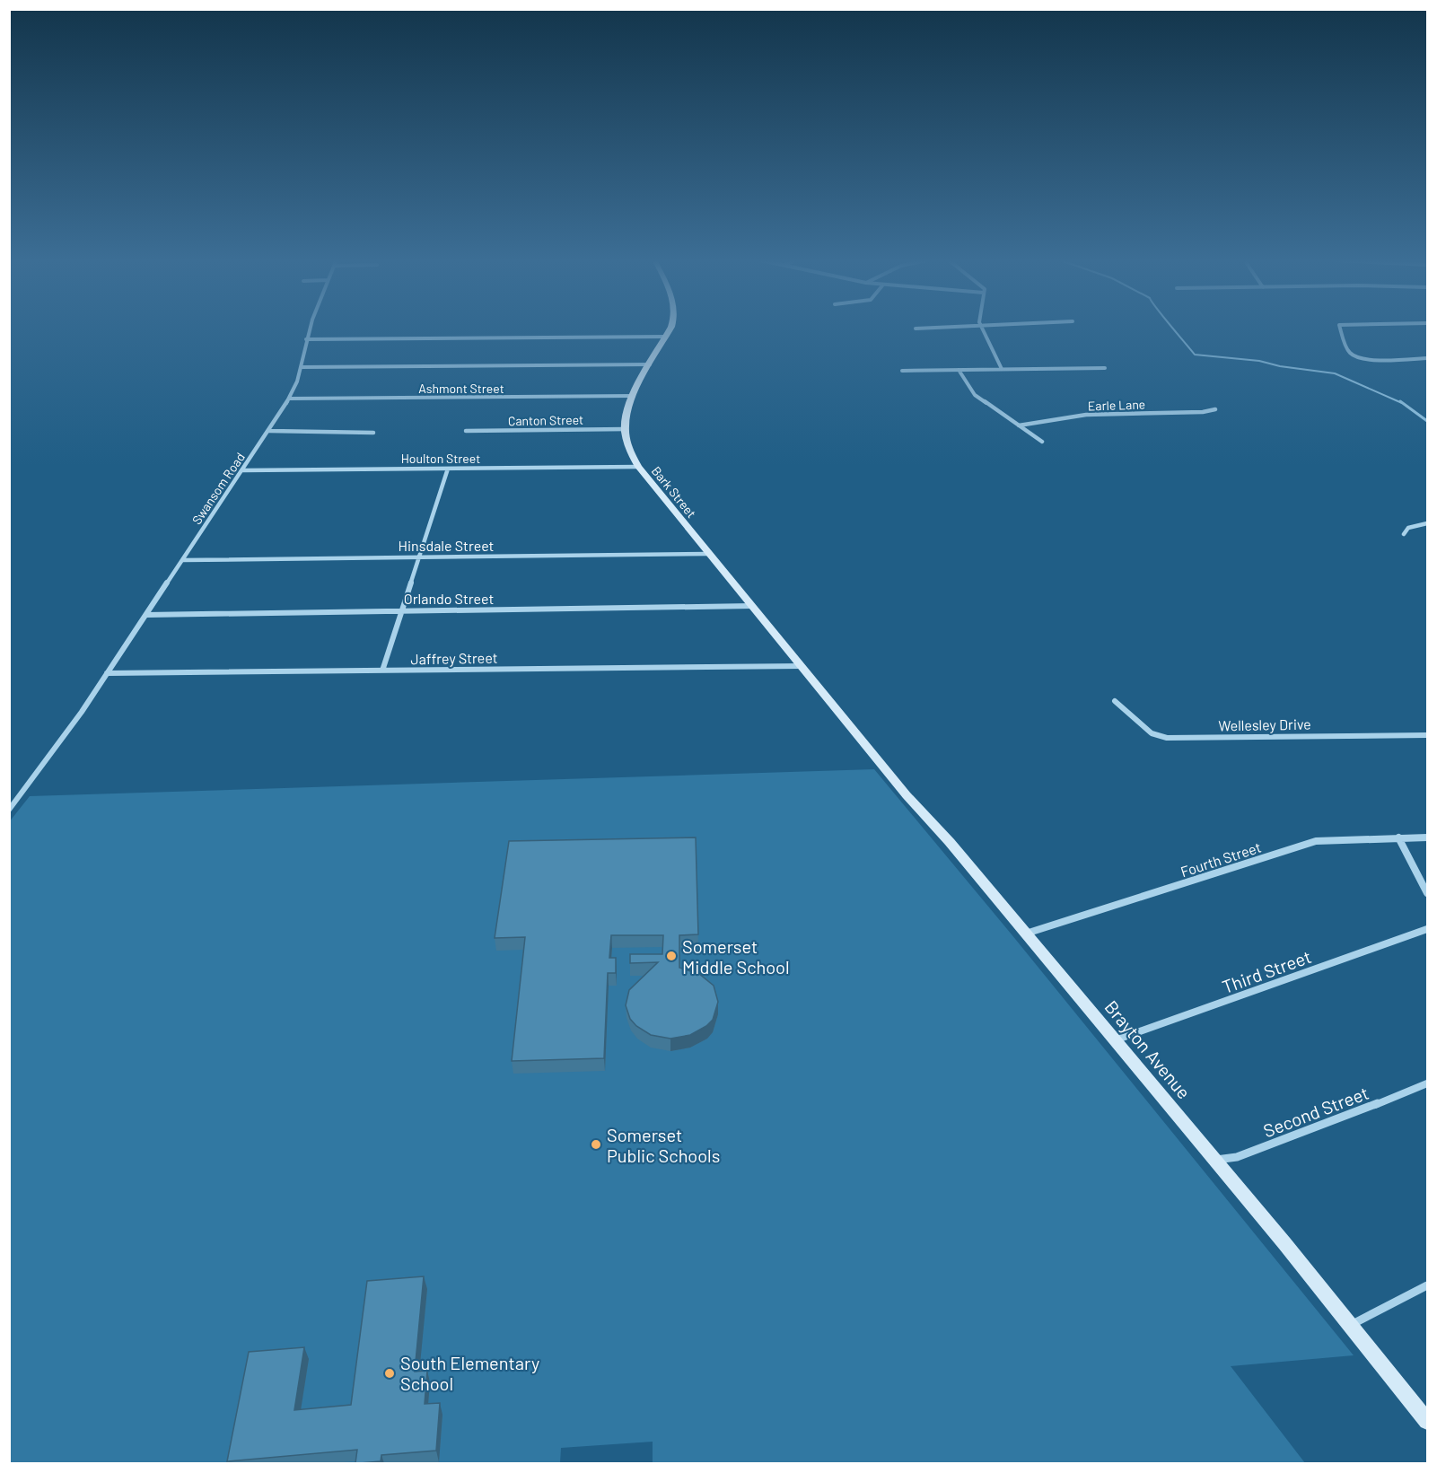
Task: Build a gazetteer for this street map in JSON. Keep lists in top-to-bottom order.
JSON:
{
  "streets": {
    "main road": ["Bark Street", "Brayton Avenue"],
    "street": [
      "Ashmont Street",
      "Earle Lane",
      "Canton Street",
      "Houlton Street",
      "Swansom Road",
      "Hinsdale Street",
      "Orlando Street",
      "Jaffrey Street",
      "Wellesley Drive",
      "Fourth Street",
      "Third Street",
      "Second Street"
    ]
  },
  "crossings": [
    ["Ashmont Street", "Swansom Road"],
    ["Ashmont Street", "Bark Street"],
    ["Canton Street", "Bark Street"],
    ["Houlton Street", "Swansom Road"],
    ["Houlton Street", "Bark Street"],
    ["Swansom Road", "Hinsdale Street"],
    ["Swansom Road", "Orlando Street"],
    ["Swansom Road", "Jaffrey Street"],
    ["Bark Street", "Hinsdale Street"],
    ["Bark Street", "Orlando Street"],
    ["Bark Street", "Jaffrey Street"],
    ["Bark Street", "Brayton Avenue"],
    ["Fourth Street", "Brayton Avenue"],
    ["Third Street", "Brayton Avenue"],
    ["Brayton Avenue", "Second Street"]
  ],
  "places": ["Somerset Middle School", "Somerset Public Schools", "South Elementary School"]
}
